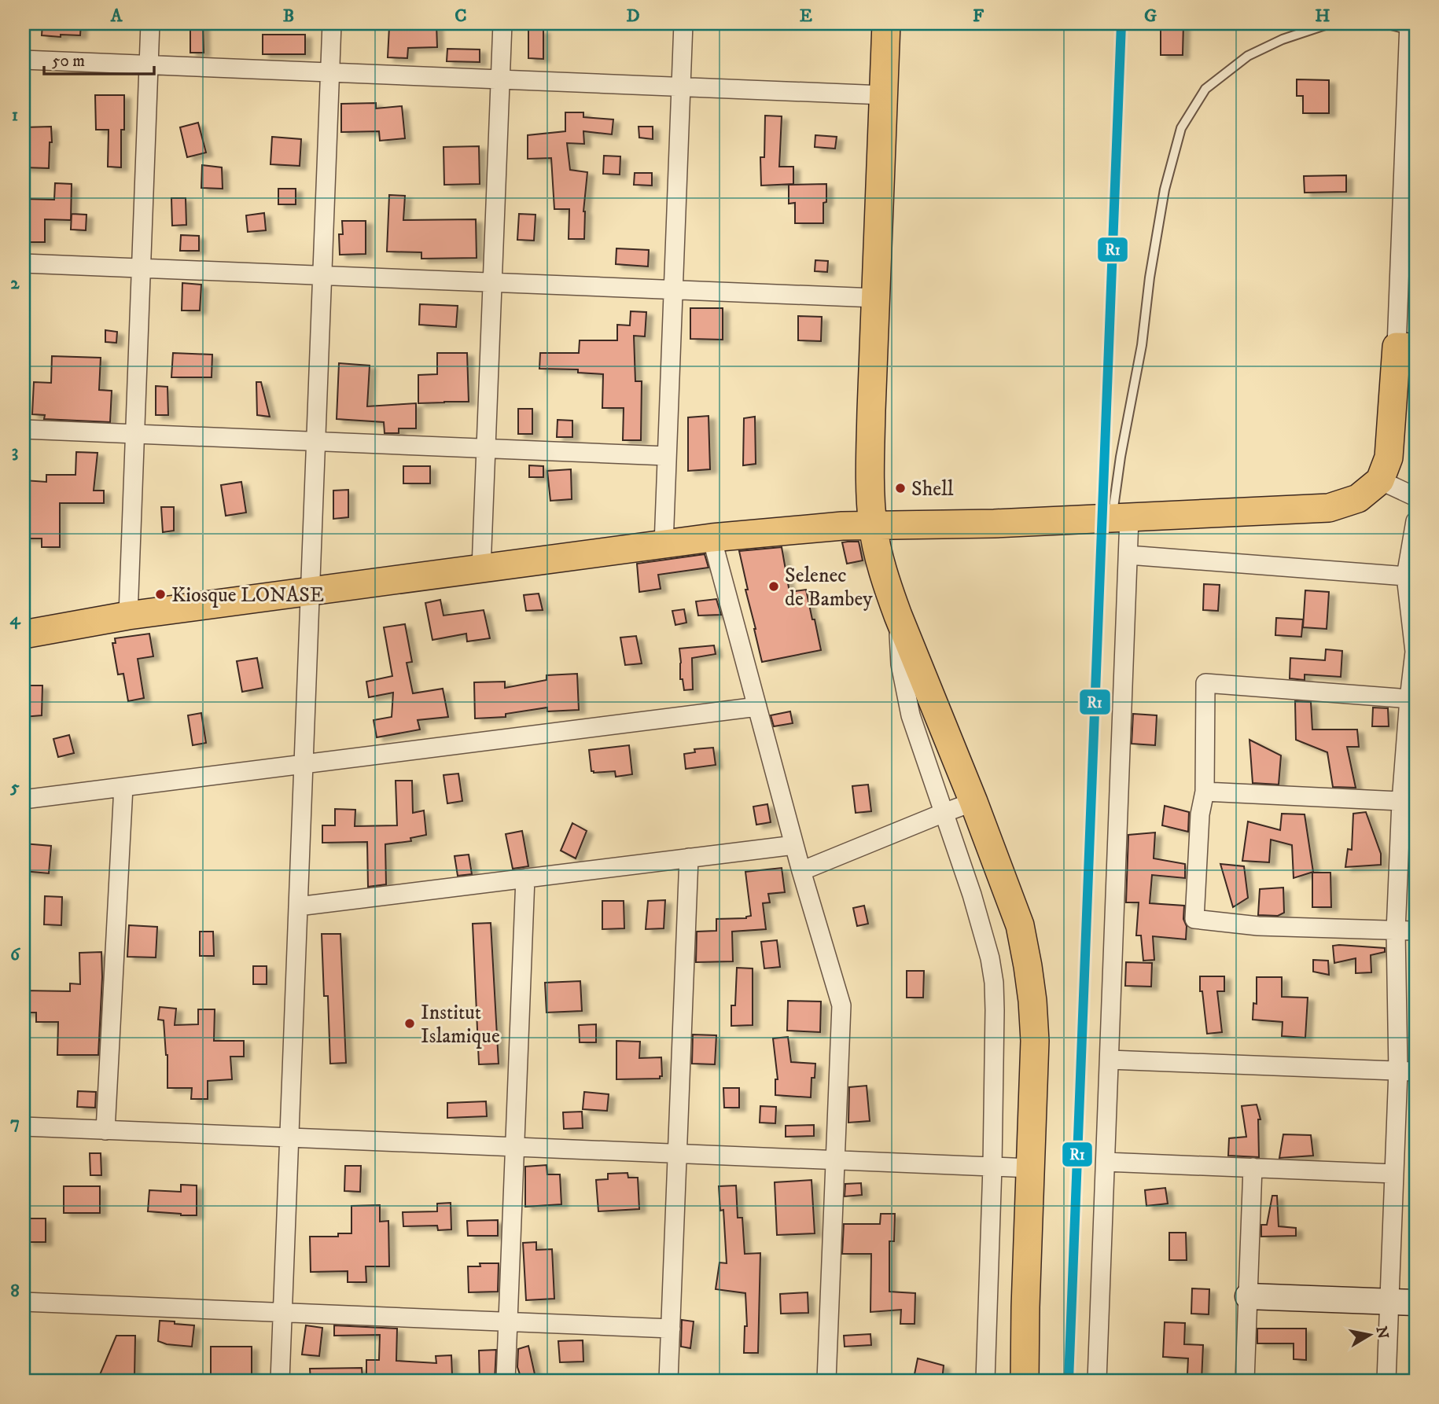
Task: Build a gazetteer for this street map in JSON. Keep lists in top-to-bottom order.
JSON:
{
  "places": [
    "Shell",
    "Selenec de Bambey",
    "Kiosque LONASE",
    "Institut Islamique"
  ],
  "lines": ["transit line R1"],
  "scale_bar": "50 m",
  "north": "right",
  "grid": {
    "columns": [
      "A",
      "B",
      "C",
      "D",
      "E",
      "F",
      "G",
      "H"
    ],
    "rows": [
      "1",
      "2",
      "3",
      "4",
      "5",
      "6",
      "7",
      "8"
    ]
  }
}
